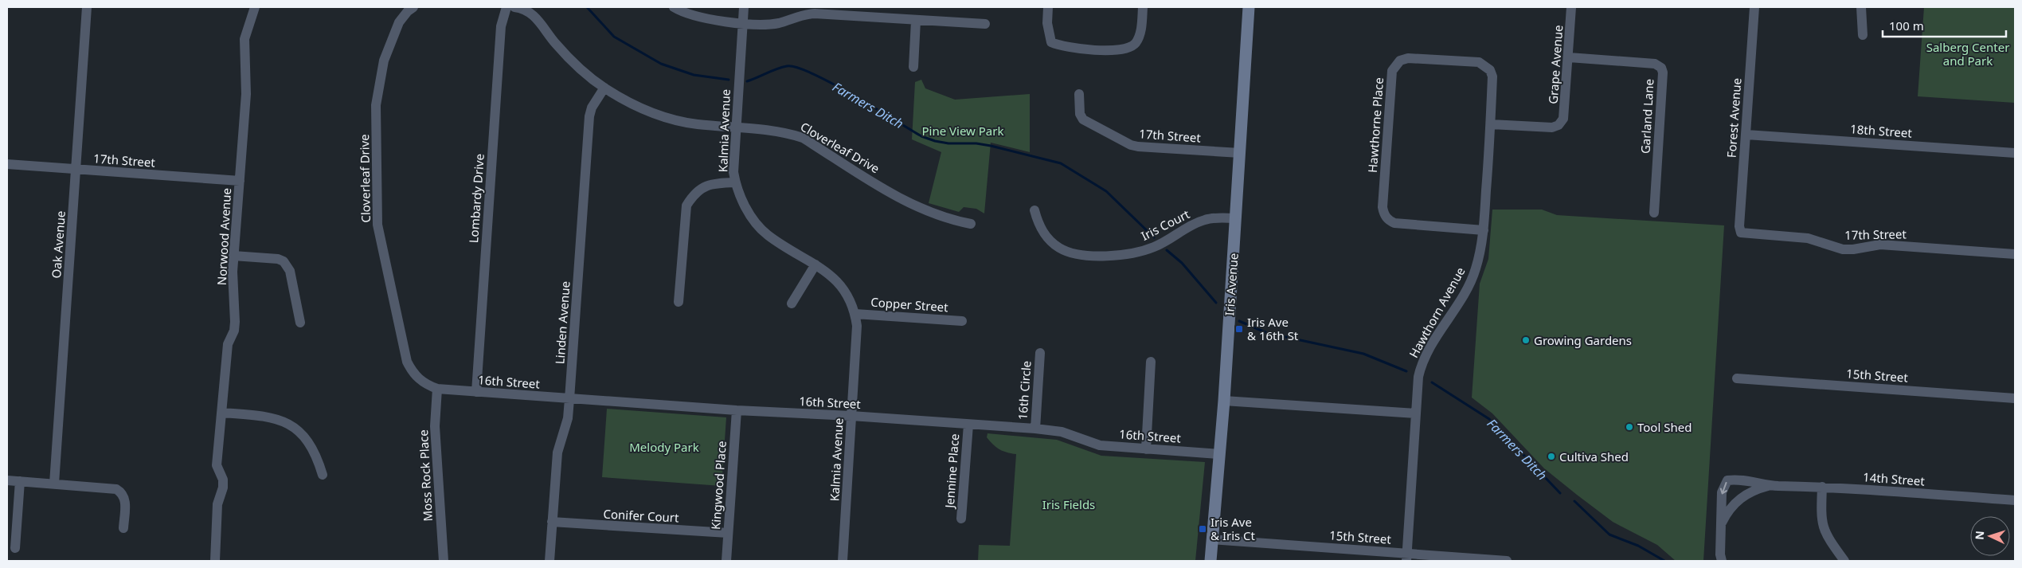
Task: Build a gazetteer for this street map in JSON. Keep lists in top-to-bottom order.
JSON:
{
  "streets": {
    "main road": ["Iris Avenue"],
    "street": [
      "Grape Avenue",
      "Garland Lane",
      "Forest Avenue",
      "Hawthorne Place",
      "Kalmia Avenue",
      "18th Street",
      "17th Street",
      "Cloverleaf Drive",
      "Lombardy Drive",
      "Iris Court",
      "Norwood Avenue",
      "Oak Avenue",
      "Copper Street",
      "Hawthorn Avenue",
      "Linden Avenue",
      "15th Street",
      "16th Street",
      "16th Circle",
      "Jennine Place",
      "Moss Rock Place",
      "14th Street",
      "Kingwood Place",
      "Conifer Court"
    ]
  },
  "crossings": [
    ["Grape Avenue", "Garland Lane"],
    ["Grape Avenue", "Hawthorne Place"],
    ["Grape Avenue", "Hawthorn Avenue"],
    ["Forest Avenue", "18th Street"],
    ["Forest Avenue", "17th Street"],
    ["Hawthorne Place", "Hawthorn Avenue"],
    ["Kalmia Avenue", "Cloverleaf Drive"],
    ["Kalmia Avenue", "Copper Street"],
    ["Kalmia Avenue", "16th Street"],
    ["17th Street", "Norwood Avenue"],
    ["17th Street", "Oak Avenue"],
    ["17th Street", "Iris Avenue"],
    ["Cloverleaf Drive", "Linden Avenue"],
    ["Cloverleaf Drive", "16th Street"],
    ["Cloverleaf Drive", "Moss Rock Place"],
    ["Lombardy Drive", "16th Street"],
    ["Iris Court", "Iris Avenue"],
    ["Iris Avenue", "15th Street"],
    ["Iris Avenue", "16th Street"],
    ["Hawthorn Avenue", "15th Street"],
    ["Linden Avenue", "16th Street"],
    ["Linden Avenue", "Conifer Court"],
    ["16th Street", "16th Circle"],
    ["16th Street", "Jennine Place"],
    ["16th Street", "Moss Rock Place"],
    ["16th Street", "Kingwood Place"],
    ["Kingwood Place", "Conifer Court"]
  ],
  "water": ["Farmers Ditch"],
  "parks": [
    "Salberg Center and Park",
    "Pine View Park",
    "Melody Park",
    "Iris Fields"
  ],
  "places": {
    "transit": ["Iris Ave & 16th St", "Iris Ave & Iris Ct"],
    "other": ["Growing Gardens", "Tool Shed", "Cultiva Shed"]
  },
  "scale_bar": "100 m",
  "north": "left"
}
